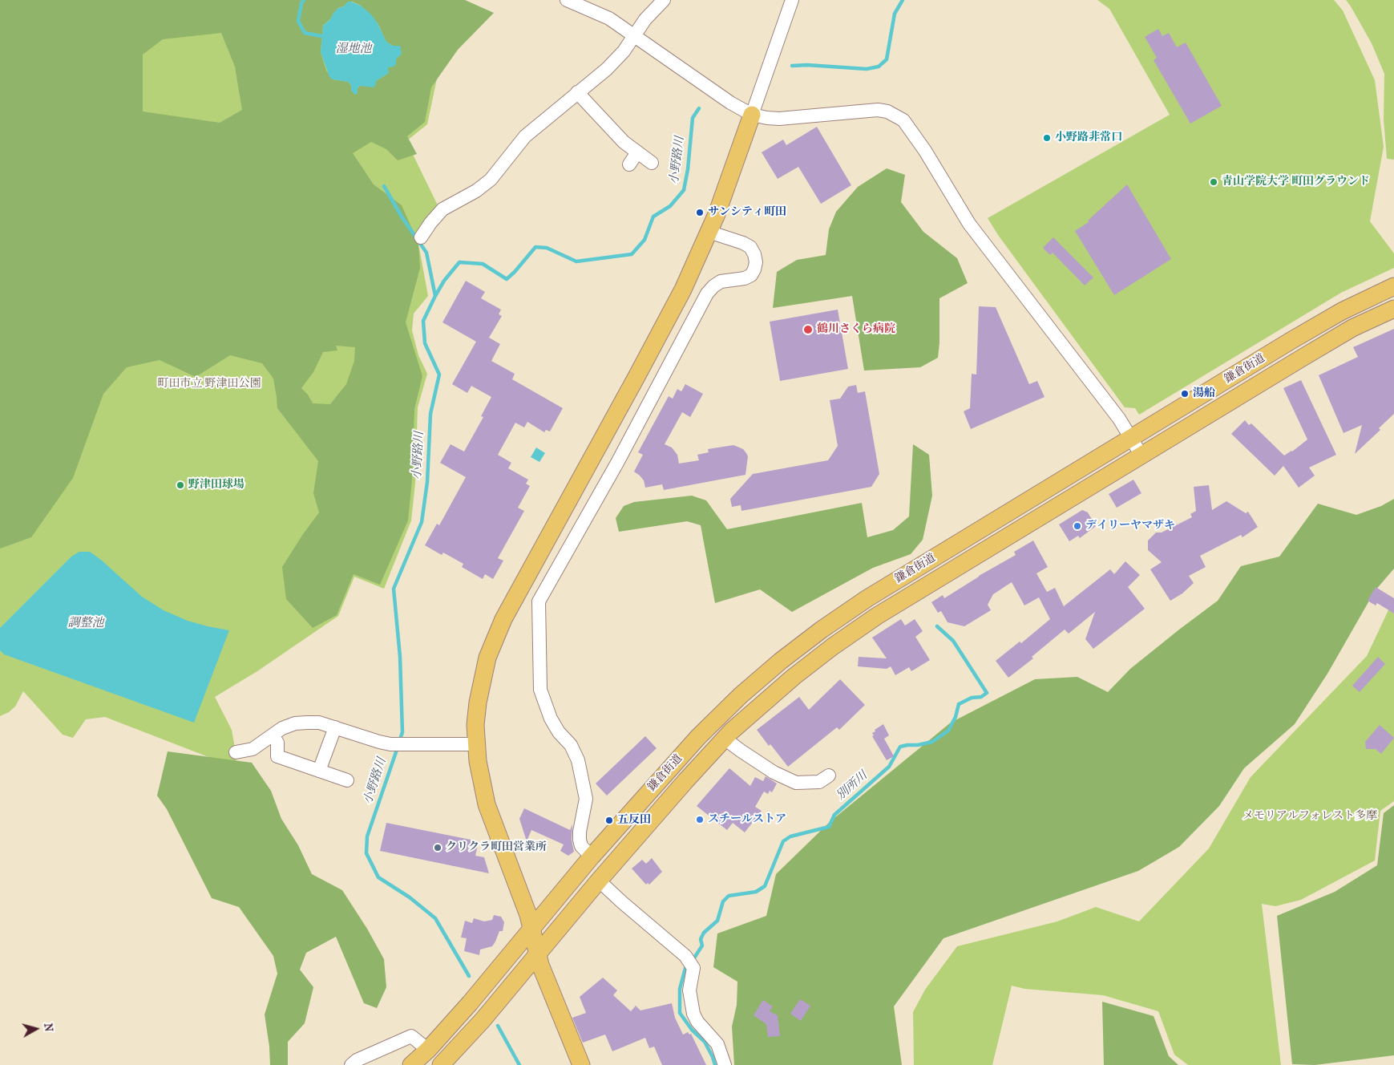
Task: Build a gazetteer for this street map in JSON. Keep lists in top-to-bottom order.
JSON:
{
  "streets": {
    "main road": ["鎌倉街道"]
  },
  "water": [
    "湿地池",
    "小野路川",
    "調整池",
    "別所川"
  ],
  "parks": ["町田市立 野津田公園", "メモリアルフォレスト多摩"],
  "places": [
    "小野路非常口",
    "青山学院大学 町田グラウンド",
    "サンシティ町田",
    "鶴川さくら病院",
    "湯船",
    "野津田球場",
    "デイリーヤマザキ",
    "スチールストア",
    "五反田",
    "クリクラ町田営業所"
  ],
  "north": "right"
}
